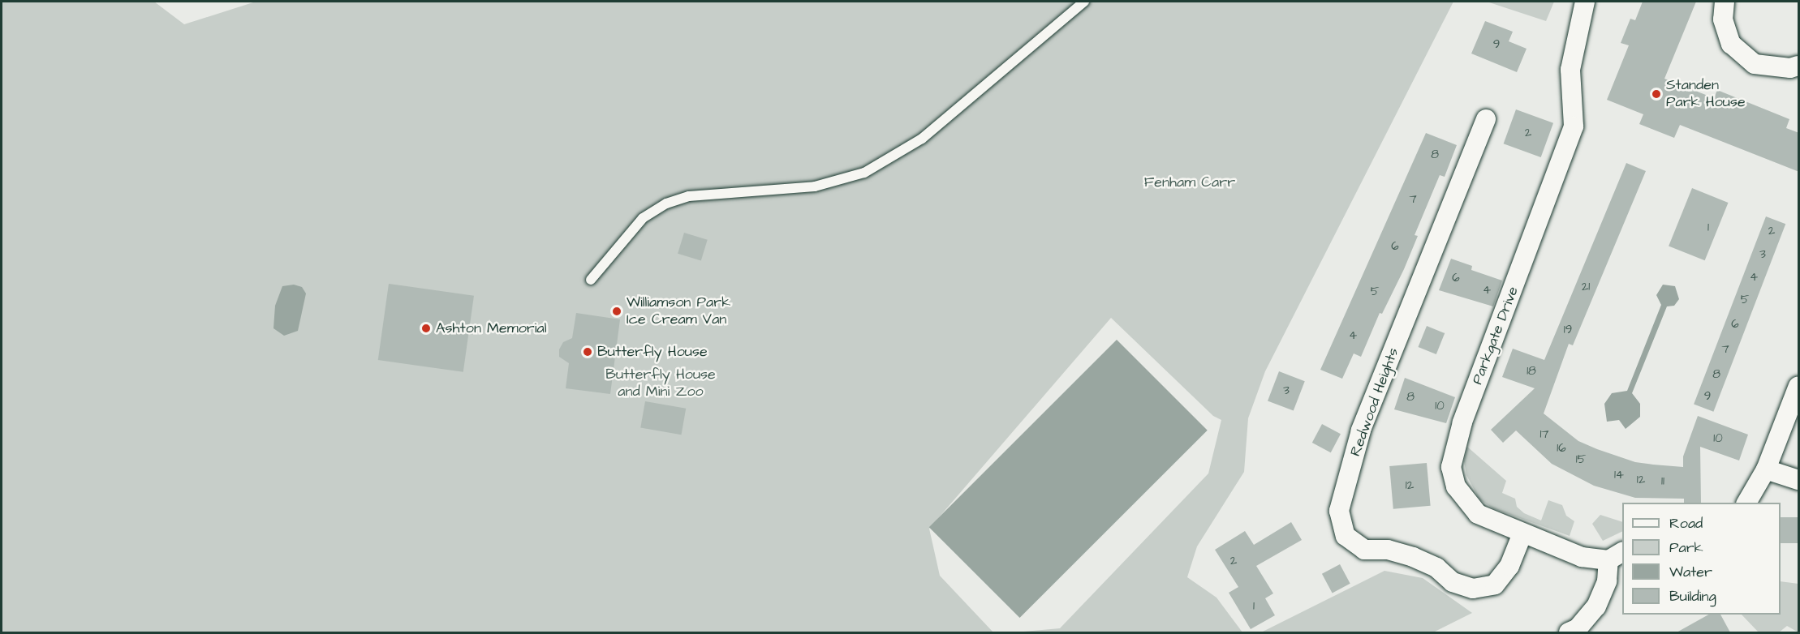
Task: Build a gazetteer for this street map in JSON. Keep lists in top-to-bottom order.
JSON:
{
  "streets": {
    "street": ["Parkgate Drive", "Redwood Heights"]
  },
  "crossings": [
    ["Parkgate Drive", "Redwood Heights"]
  ],
  "parks": ["Fenham Carr", "Butterfly House and Mini Zoo"],
  "places": [
    "Standen Park House",
    "Williamson Park Ice Cream Van",
    "Ashton Memorial",
    "Butterfly House"
  ],
  "house_numbers": [
    "9",
    "2",
    "8",
    "7",
    "1",
    "2",
    "6",
    "3",
    "4",
    "6",
    "21",
    "4",
    "5",
    "5",
    "6",
    "19",
    "4",
    "7",
    "18",
    "8",
    "3",
    "9",
    "8",
    "10",
    "17",
    "10",
    "16",
    "15",
    "14",
    "12",
    "11",
    "12",
    "2",
    "1"
  ],
  "legend": [
    "Road",
    "Park",
    "Water",
    "Building"
  ]
}
